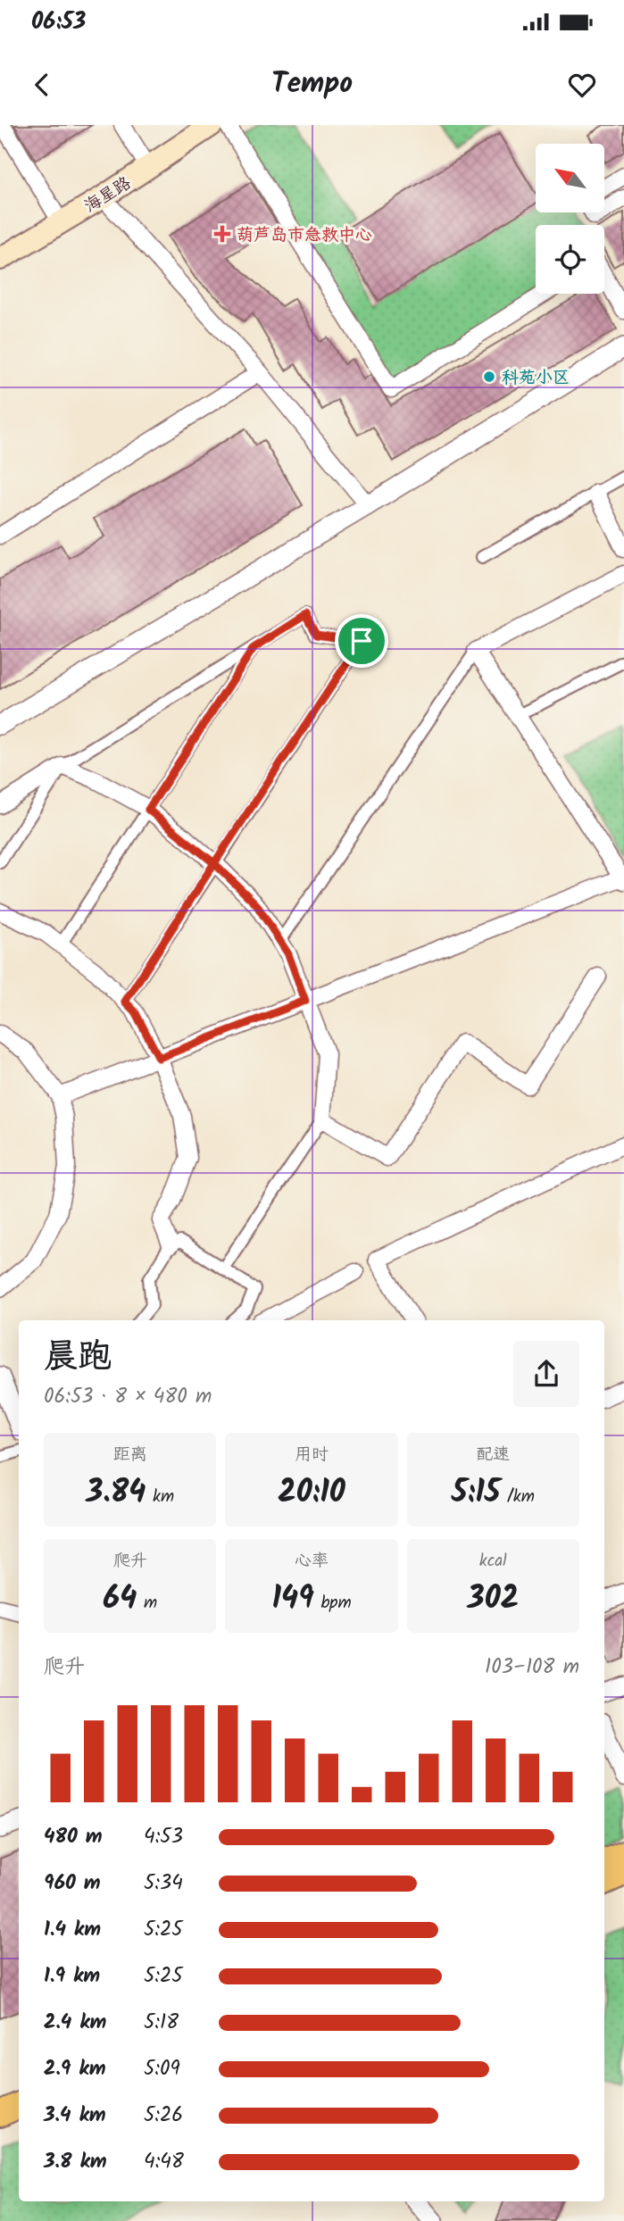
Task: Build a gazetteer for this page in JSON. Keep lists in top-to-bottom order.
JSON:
{
  "streets": {
    "main road": ["海星路"]
  },
  "places": {
    "health": ["葫芦岛市急救中心"],
    "other": ["科苑小区"]
  },
  "north": "top left",
  "page": {
    "status": "06:53",
    "header": "Tempo",
    "heading": ["晨跑", "06:53 · 8 × 480 m"],
    "stats": [
      ["距离", "3.84 km"],
      ["用时", "20:10"],
      ["配速", "5:15 /km"],
      ["爬升", "64 m"],
      ["心率", "149 bpm"],
      ["kcal", "302"]
    ],
    "chart": ["爬升", "103–108 m"],
    "list": [
      {
        "name": "480 m",
        "note": "4:53"
      },
      {
        "name": "960 m",
        "note": "5:34"
      },
      {
        "name": "1.4 km",
        "note": "5:25"
      },
      {
        "name": "1.9 km",
        "note": "5:25"
      },
      {
        "name": "2.4 km",
        "note": "5:18"
      },
      {
        "name": "2.9 km",
        "note": "5:09"
      },
      {
        "name": "3.4 km",
        "note": "5:26"
      },
      {
        "name": "3.8 km",
        "note": "4:48"
      }
    ]
  }
}
